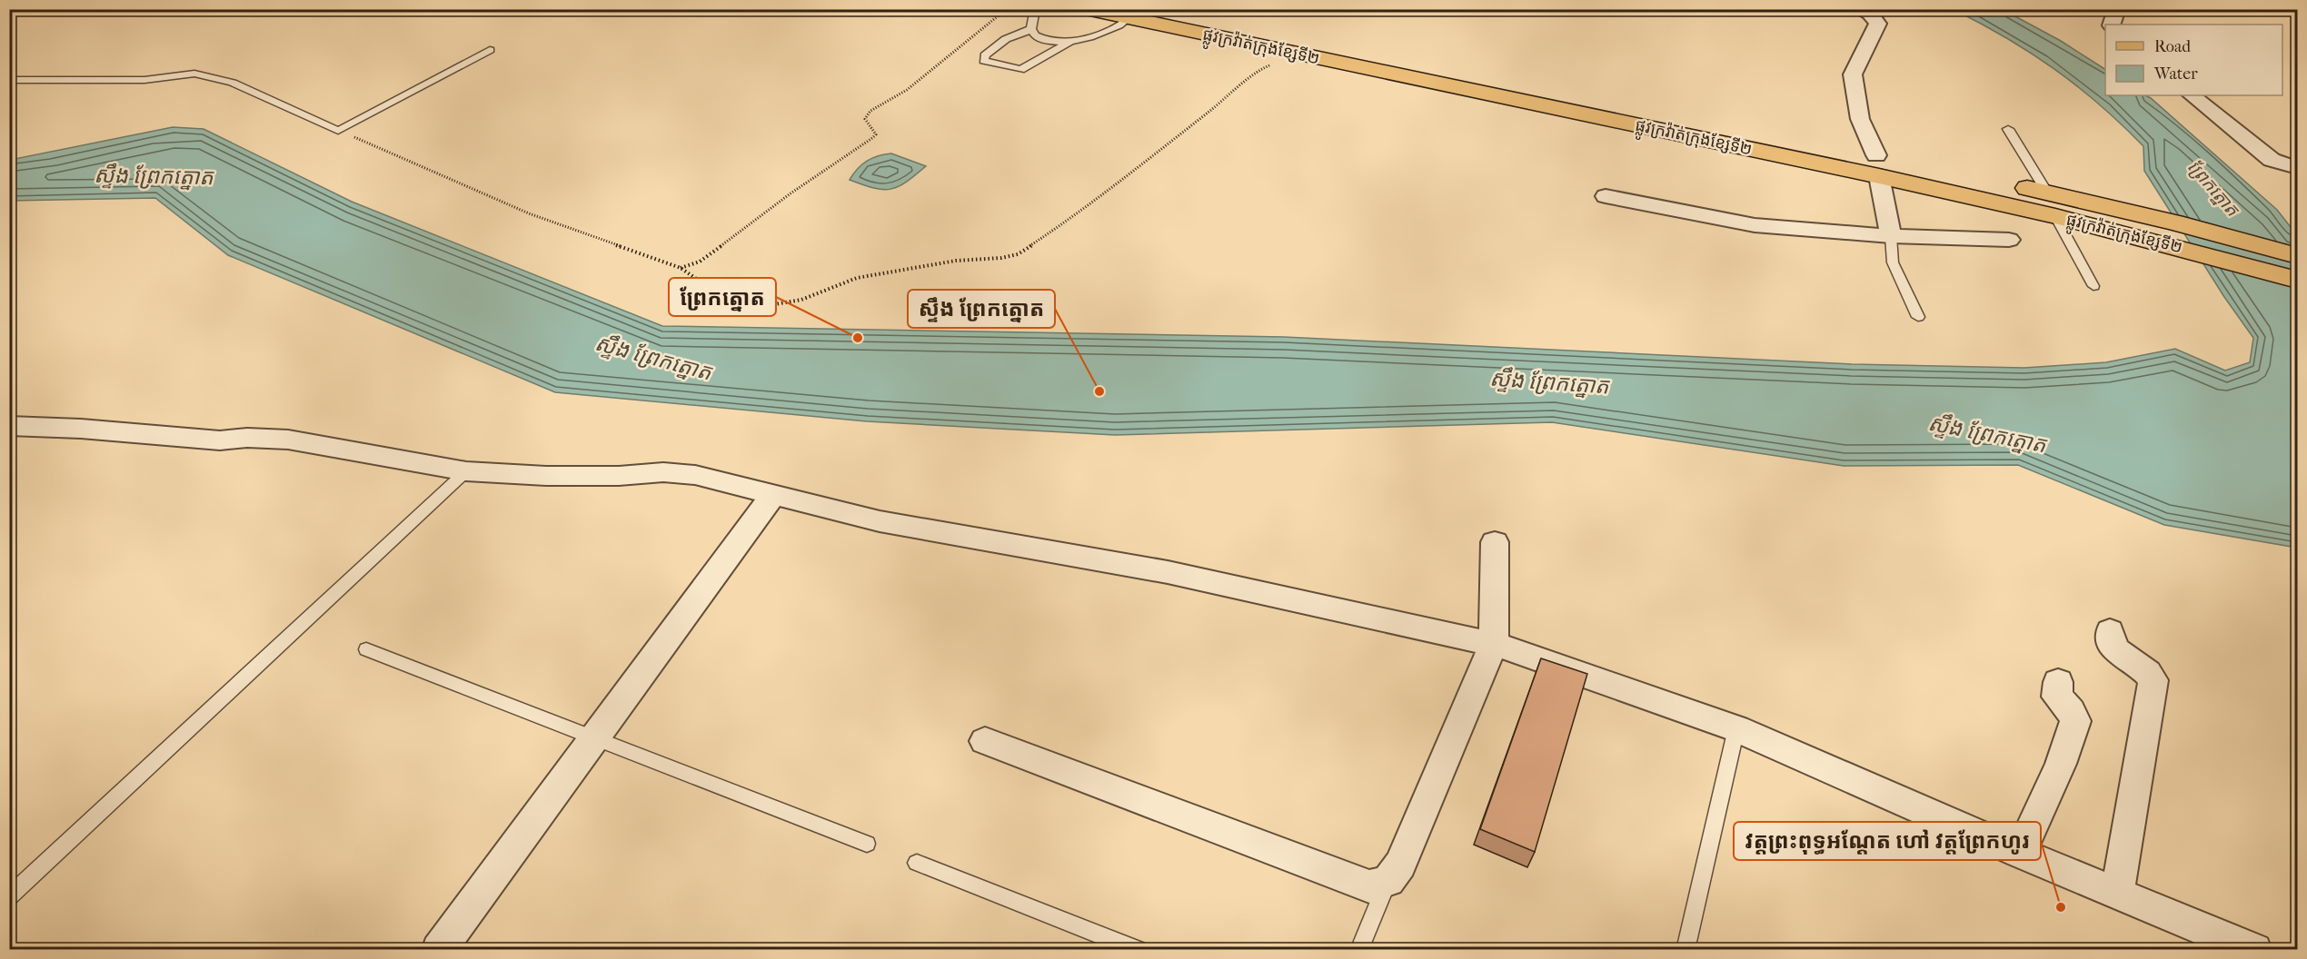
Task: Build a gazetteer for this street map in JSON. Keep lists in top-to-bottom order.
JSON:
{
  "streets": {
    "main road": ["ផ្លូវក្រវ៉ាត់ក្រុងខ្សែទី២"]
  },
  "water": ["ស្ទឹង ព្រែកត្នោត", "ព្រែកត្នោត"],
  "places": ["ព្រែកត្នោត", "ស្ទឹង ព្រែកត្នោត", "វត្តព្រះពុទ្ធអណ្តែត ហៅ វត្តព្រែកហូរ"],
  "legend": ["Road", "Water"]
}
